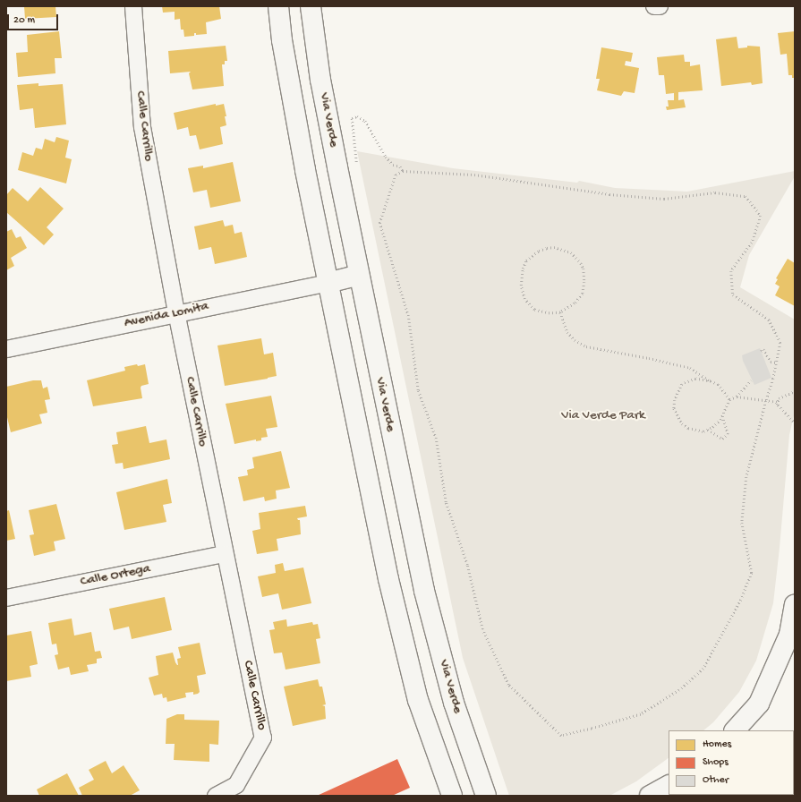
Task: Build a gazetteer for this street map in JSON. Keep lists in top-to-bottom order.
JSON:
{
  "streets": {
    "main road": ["Via Verde"],
    "street": ["Calle Carrillo", "Avenida Lomita", "Calle Ortega"]
  },
  "crossings": [
    ["Calle Carrillo", "Avenida Lomita"],
    ["Calle Carrillo", "Calle Ortega"]
  ],
  "parks": ["Via Verde Park"],
  "legend": ["Homes", "Shops", "Other"],
  "scale_bar": "20 m"
}
